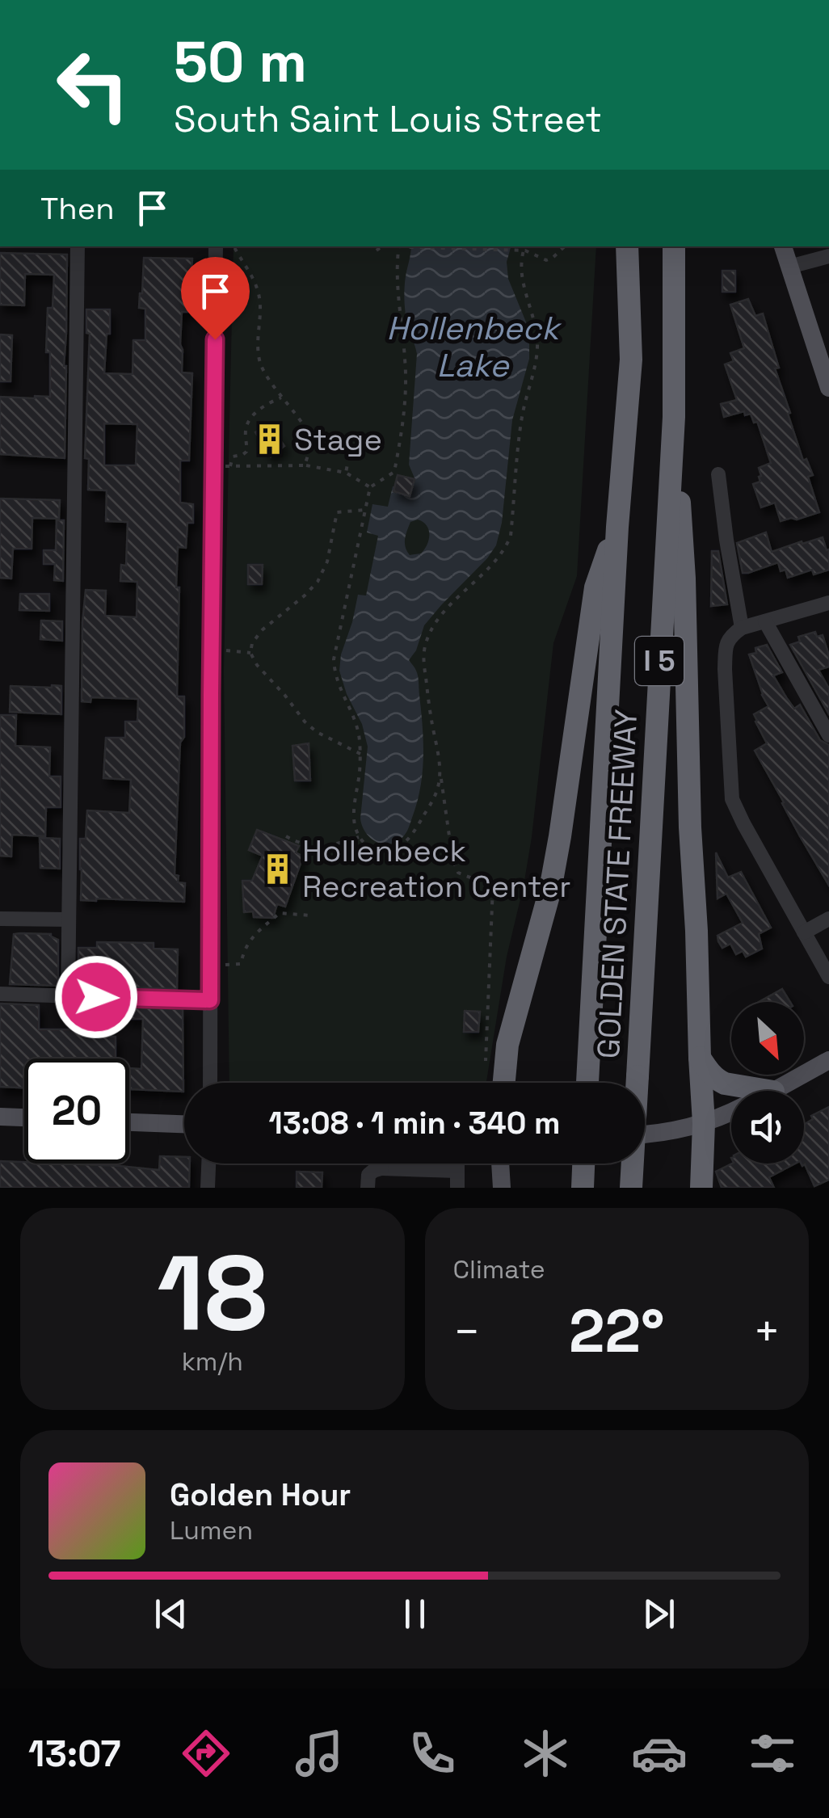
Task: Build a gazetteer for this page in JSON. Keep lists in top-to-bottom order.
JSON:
{
  "streets": {
    "highway": ["I 5", "GOLDEN STATE FREEWAY"]
  },
  "water": ["Hollenbeck Lake"],
  "places": {
    "building": ["Stage", "Hollenbeck Recreation Center"]
  },
  "north": "bottom right",
  "page": {
    "turn": ["50 m", "South Saint Louis Street"],
    "then": "Then",
    "limit": "20",
    "trip": "13:08 · 1 min · 340 m",
    "tile": [
      ["18", "km/h"],
      "Climate"
    ],
    "heat": ["−", "22°", "+"],
    "song": ["Golden Hour", "Lumen"],
    "tabs": "13:07"
  }
}
